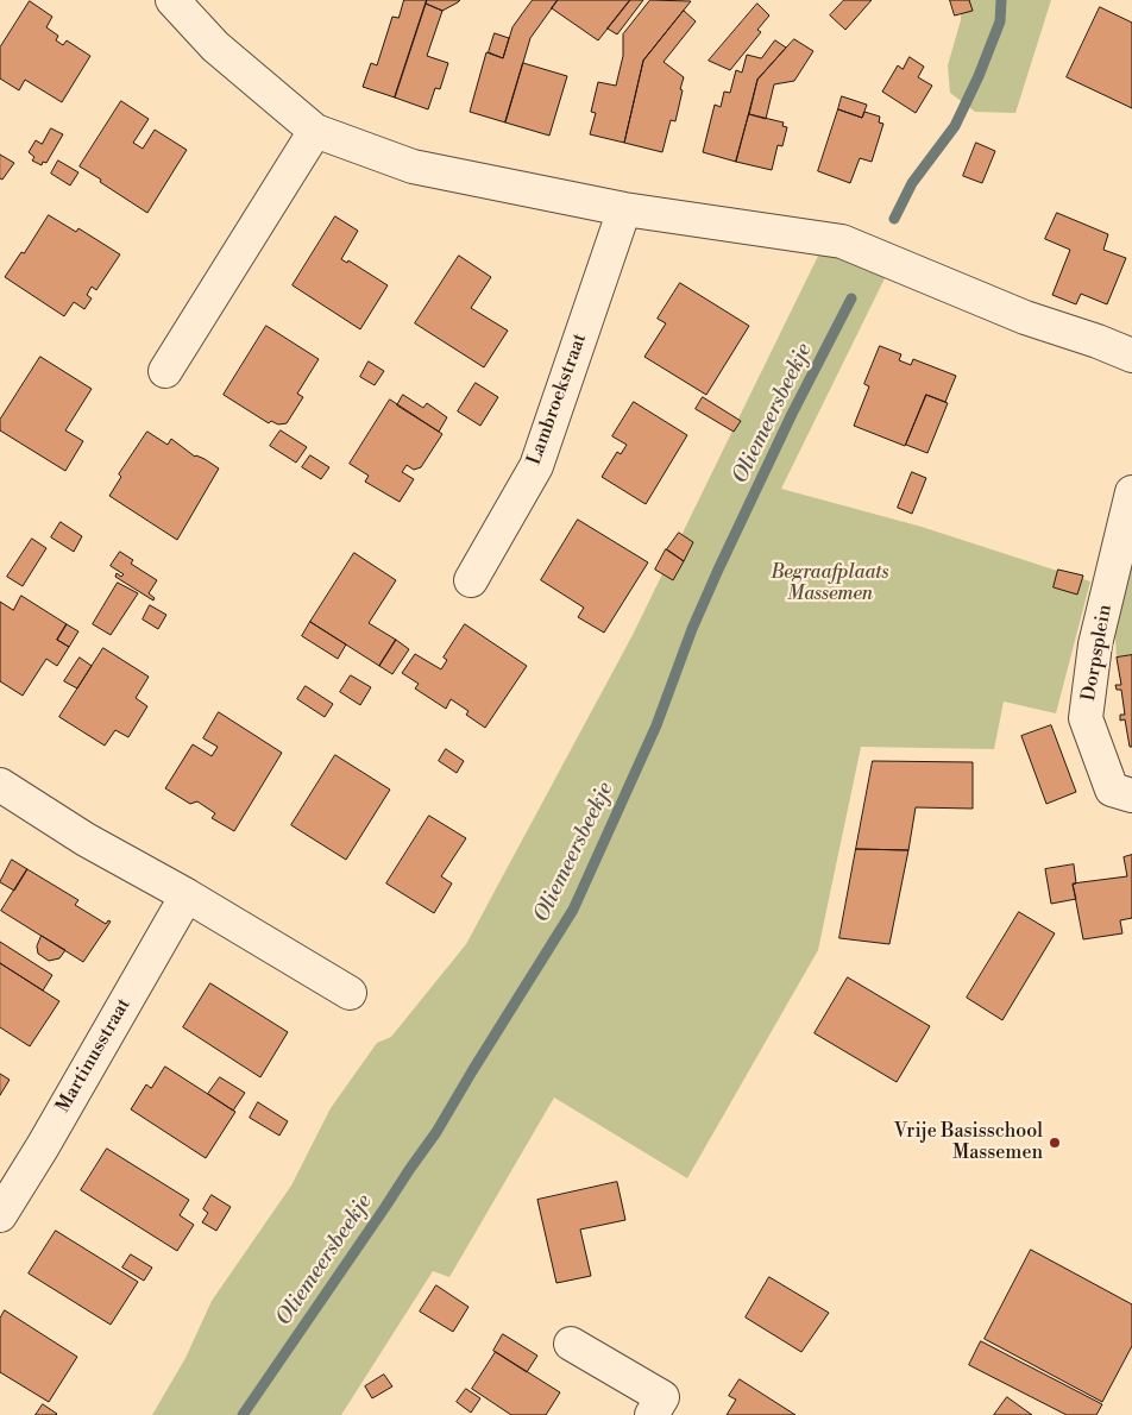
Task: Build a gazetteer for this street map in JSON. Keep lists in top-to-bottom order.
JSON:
{
  "streets": {
    "street": ["Lambroekstraat", "Dorpsplein", "Martinusstraat"]
  },
  "water": ["Oliemeersbeekje"],
  "parks": ["Begraafplaats Massemen"],
  "places": ["Vrije Basisschool Massemen"]
}
